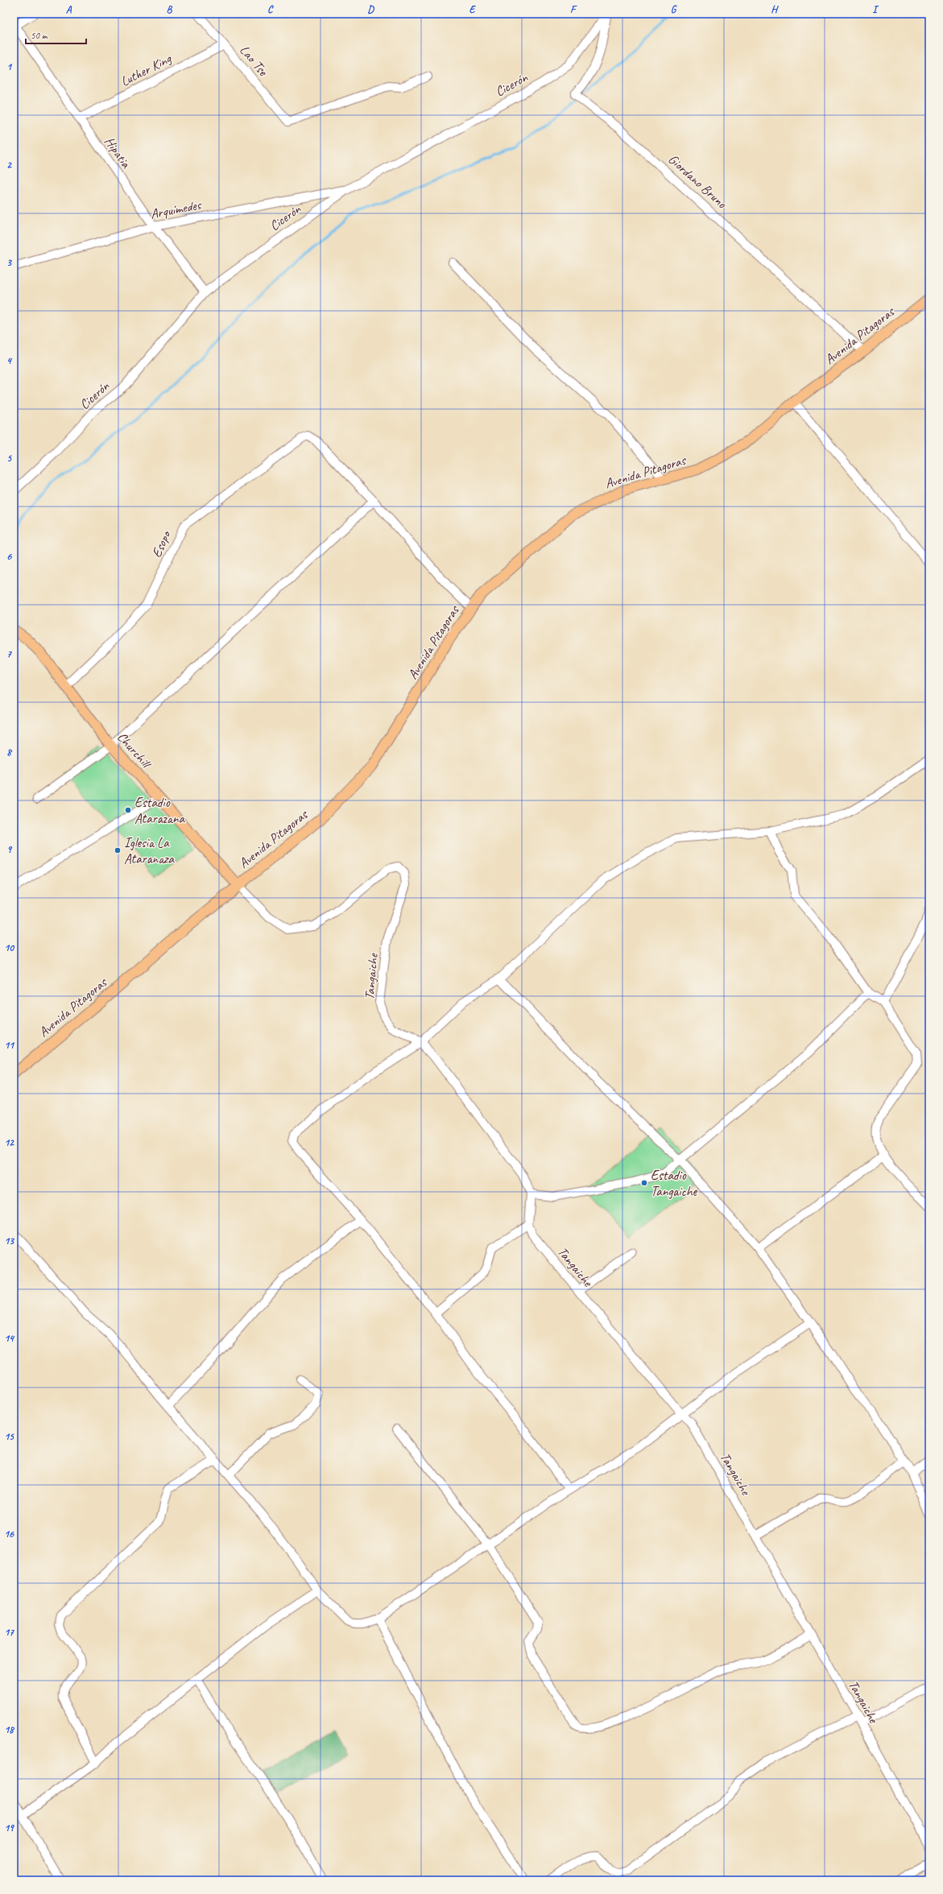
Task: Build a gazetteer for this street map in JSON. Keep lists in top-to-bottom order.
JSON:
{
  "streets": {
    "main road": ["Avenida Pitagoras", "Churchill"],
    "street": [
      "Lao Tse",
      "Luther King",
      "Cicerón",
      "Hipatia",
      "Giordano Bruno",
      "Arquímedes",
      "Esopo",
      "Tangaiche"
    ]
  },
  "crossings": [
    ["Lao Tse", "Luther King"],
    ["Luther King", "Hipatia"],
    ["Cicerón", "Hipatia"],
    ["Cicerón", "Giordano Bruno"],
    ["Cicerón", "Arquímedes"],
    ["Hipatia", "Arquímedes"],
    ["Giordano Bruno", "Avenida Pitagoras"],
    ["Avenida Pitagoras", "Churchill"],
    ["Avenida Pitagoras", "Tangaiche"],
    ["Esopo", "Churchill"],
    ["Churchill", "Tangaiche"]
  ],
  "places": ["Estadio Atarazana", "Iglesia La Ataranaza", "Estadio Tangaiche"],
  "scale_bar": "50 m",
  "grid": {
    "columns": [
      "A",
      "B",
      "C",
      "D",
      "E",
      "F",
      "G",
      "H",
      "I"
    ],
    "rows": [
      "1",
      "2",
      "3",
      "4",
      "5",
      "6",
      "7",
      "8",
      "9",
      "10",
      "11",
      "12",
      "13",
      "14",
      "15",
      "16",
      "17",
      "18",
      "19"
    ]
  }
}
